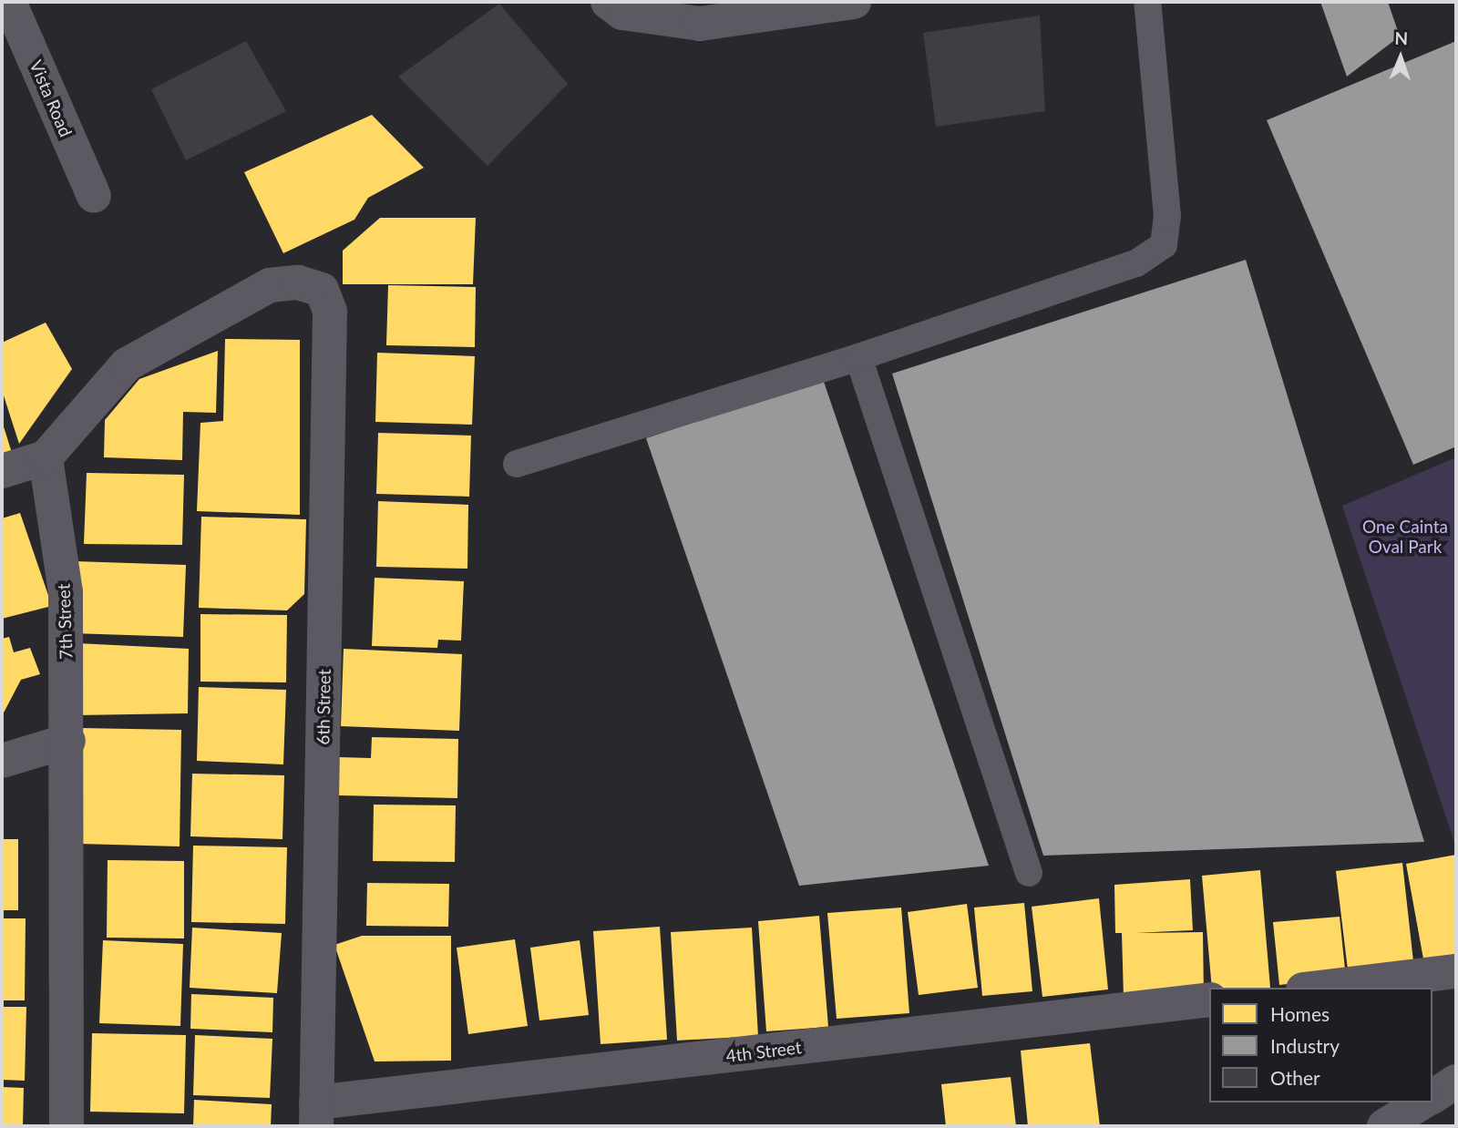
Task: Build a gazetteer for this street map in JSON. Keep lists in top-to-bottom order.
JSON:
{
  "streets": {
    "street": [
      "Vista Road",
      "7th Street",
      "6th Street",
      "4th Street"
    ]
  },
  "crossings": [
    ["7th Street", "6th Street"],
    ["6th Street", "4th Street"]
  ],
  "parks": ["One Cainta Oval Park"],
  "legend": ["Homes", "Industry", "Other"],
  "north": "top"
}
